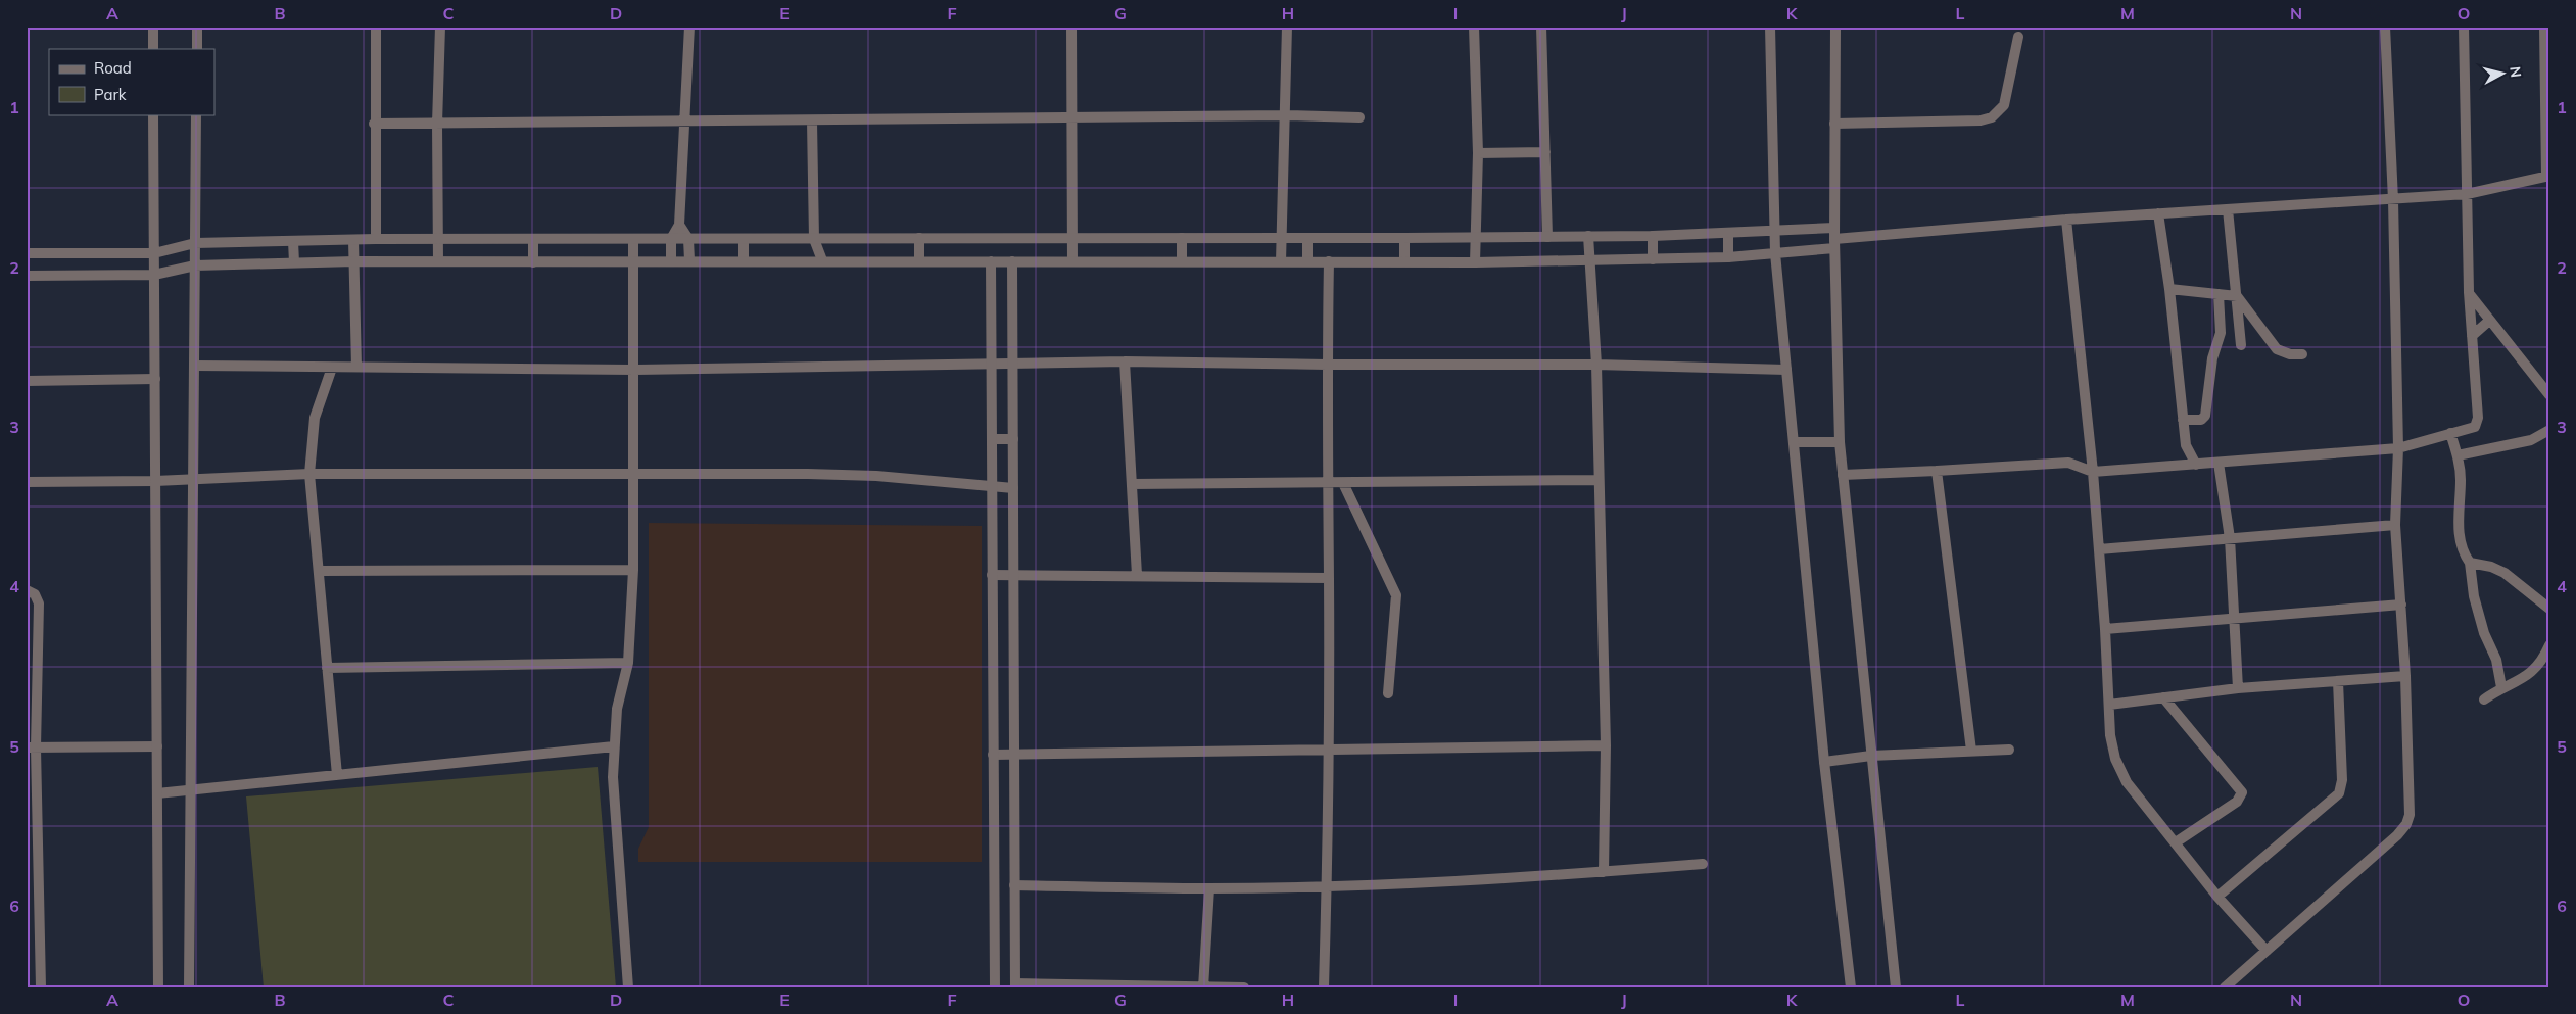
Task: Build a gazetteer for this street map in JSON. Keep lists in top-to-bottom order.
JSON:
{
  "legend": ["Road", "Park"],
  "north": "right",
  "grid": {
    "columns": [
      "A",
      "B",
      "C",
      "D",
      "E",
      "F",
      "G",
      "H",
      "I",
      "J",
      "K",
      "L",
      "M",
      "N",
      "O"
    ],
    "rows": [
      "1",
      "2",
      "3",
      "4",
      "5",
      "6"
    ]
  }
}
